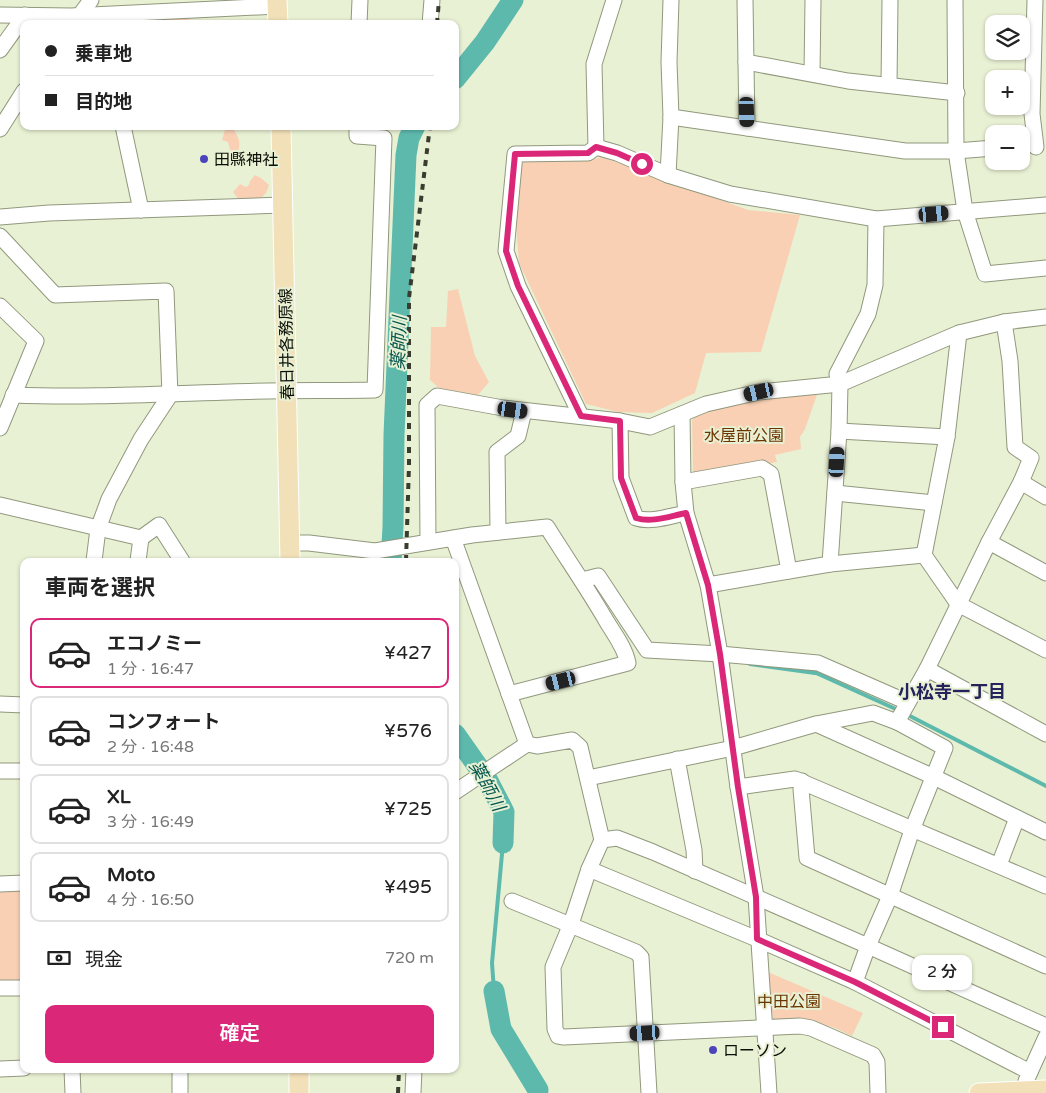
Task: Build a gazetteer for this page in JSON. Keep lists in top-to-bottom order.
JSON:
{
  "streets": {
    "main road": ["春日井各務原線"]
  },
  "districts": ["小松寺一丁目"],
  "water": ["薬師川"],
  "parks": ["水屋前公園", "中田公園"],
  "places": ["田縣神社", "ローソン"],
  "page": {
    "map_buttons": ["+", "−"],
    "banner": ["乗車地", "目的地"],
    "heading": "車両を選択",
    "list": [
      {
        "name": "エコノミー",
        "note": "1 分 · 16:47",
        "value": "¥427"
      },
      {
        "name": "コンフォート",
        "note": "2 分 · 16:48",
        "value": "¥576"
      },
      {
        "name": "XL",
        "note": "3 分 · 16:49",
        "value": "¥725"
      },
      {
        "name": "Moto",
        "note": "4 分 · 16:50",
        "value": "¥495"
      }
    ],
    "pay": ["現金", "720 m"],
    "bubble": "2 分",
    "buttons": "確定"
  }
}
